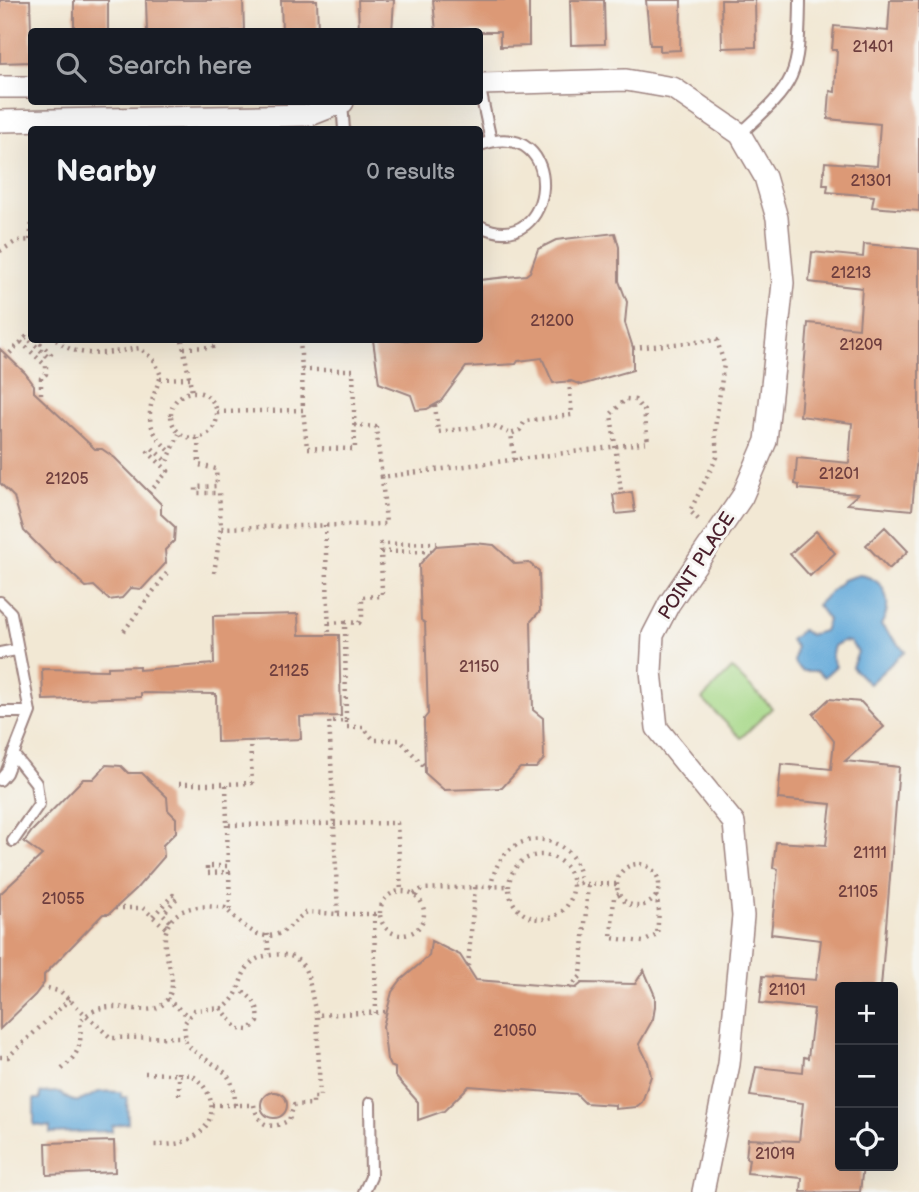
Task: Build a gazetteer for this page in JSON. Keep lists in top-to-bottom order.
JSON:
{
  "streets": {
    "street": ["POINT PLACE"]
  },
  "house_numbers": [
    "21401",
    "21301",
    "21213",
    "21200",
    "21209",
    "21201",
    "21205",
    "21150",
    "21125",
    "21111",
    "21105",
    "21055",
    "21101",
    "21050",
    "21019"
  ],
  "page": {
    "search": "Search here",
    "heading": ["Nearby", "0 results"],
    "map_buttons": ["+", "−"]
  }
}
